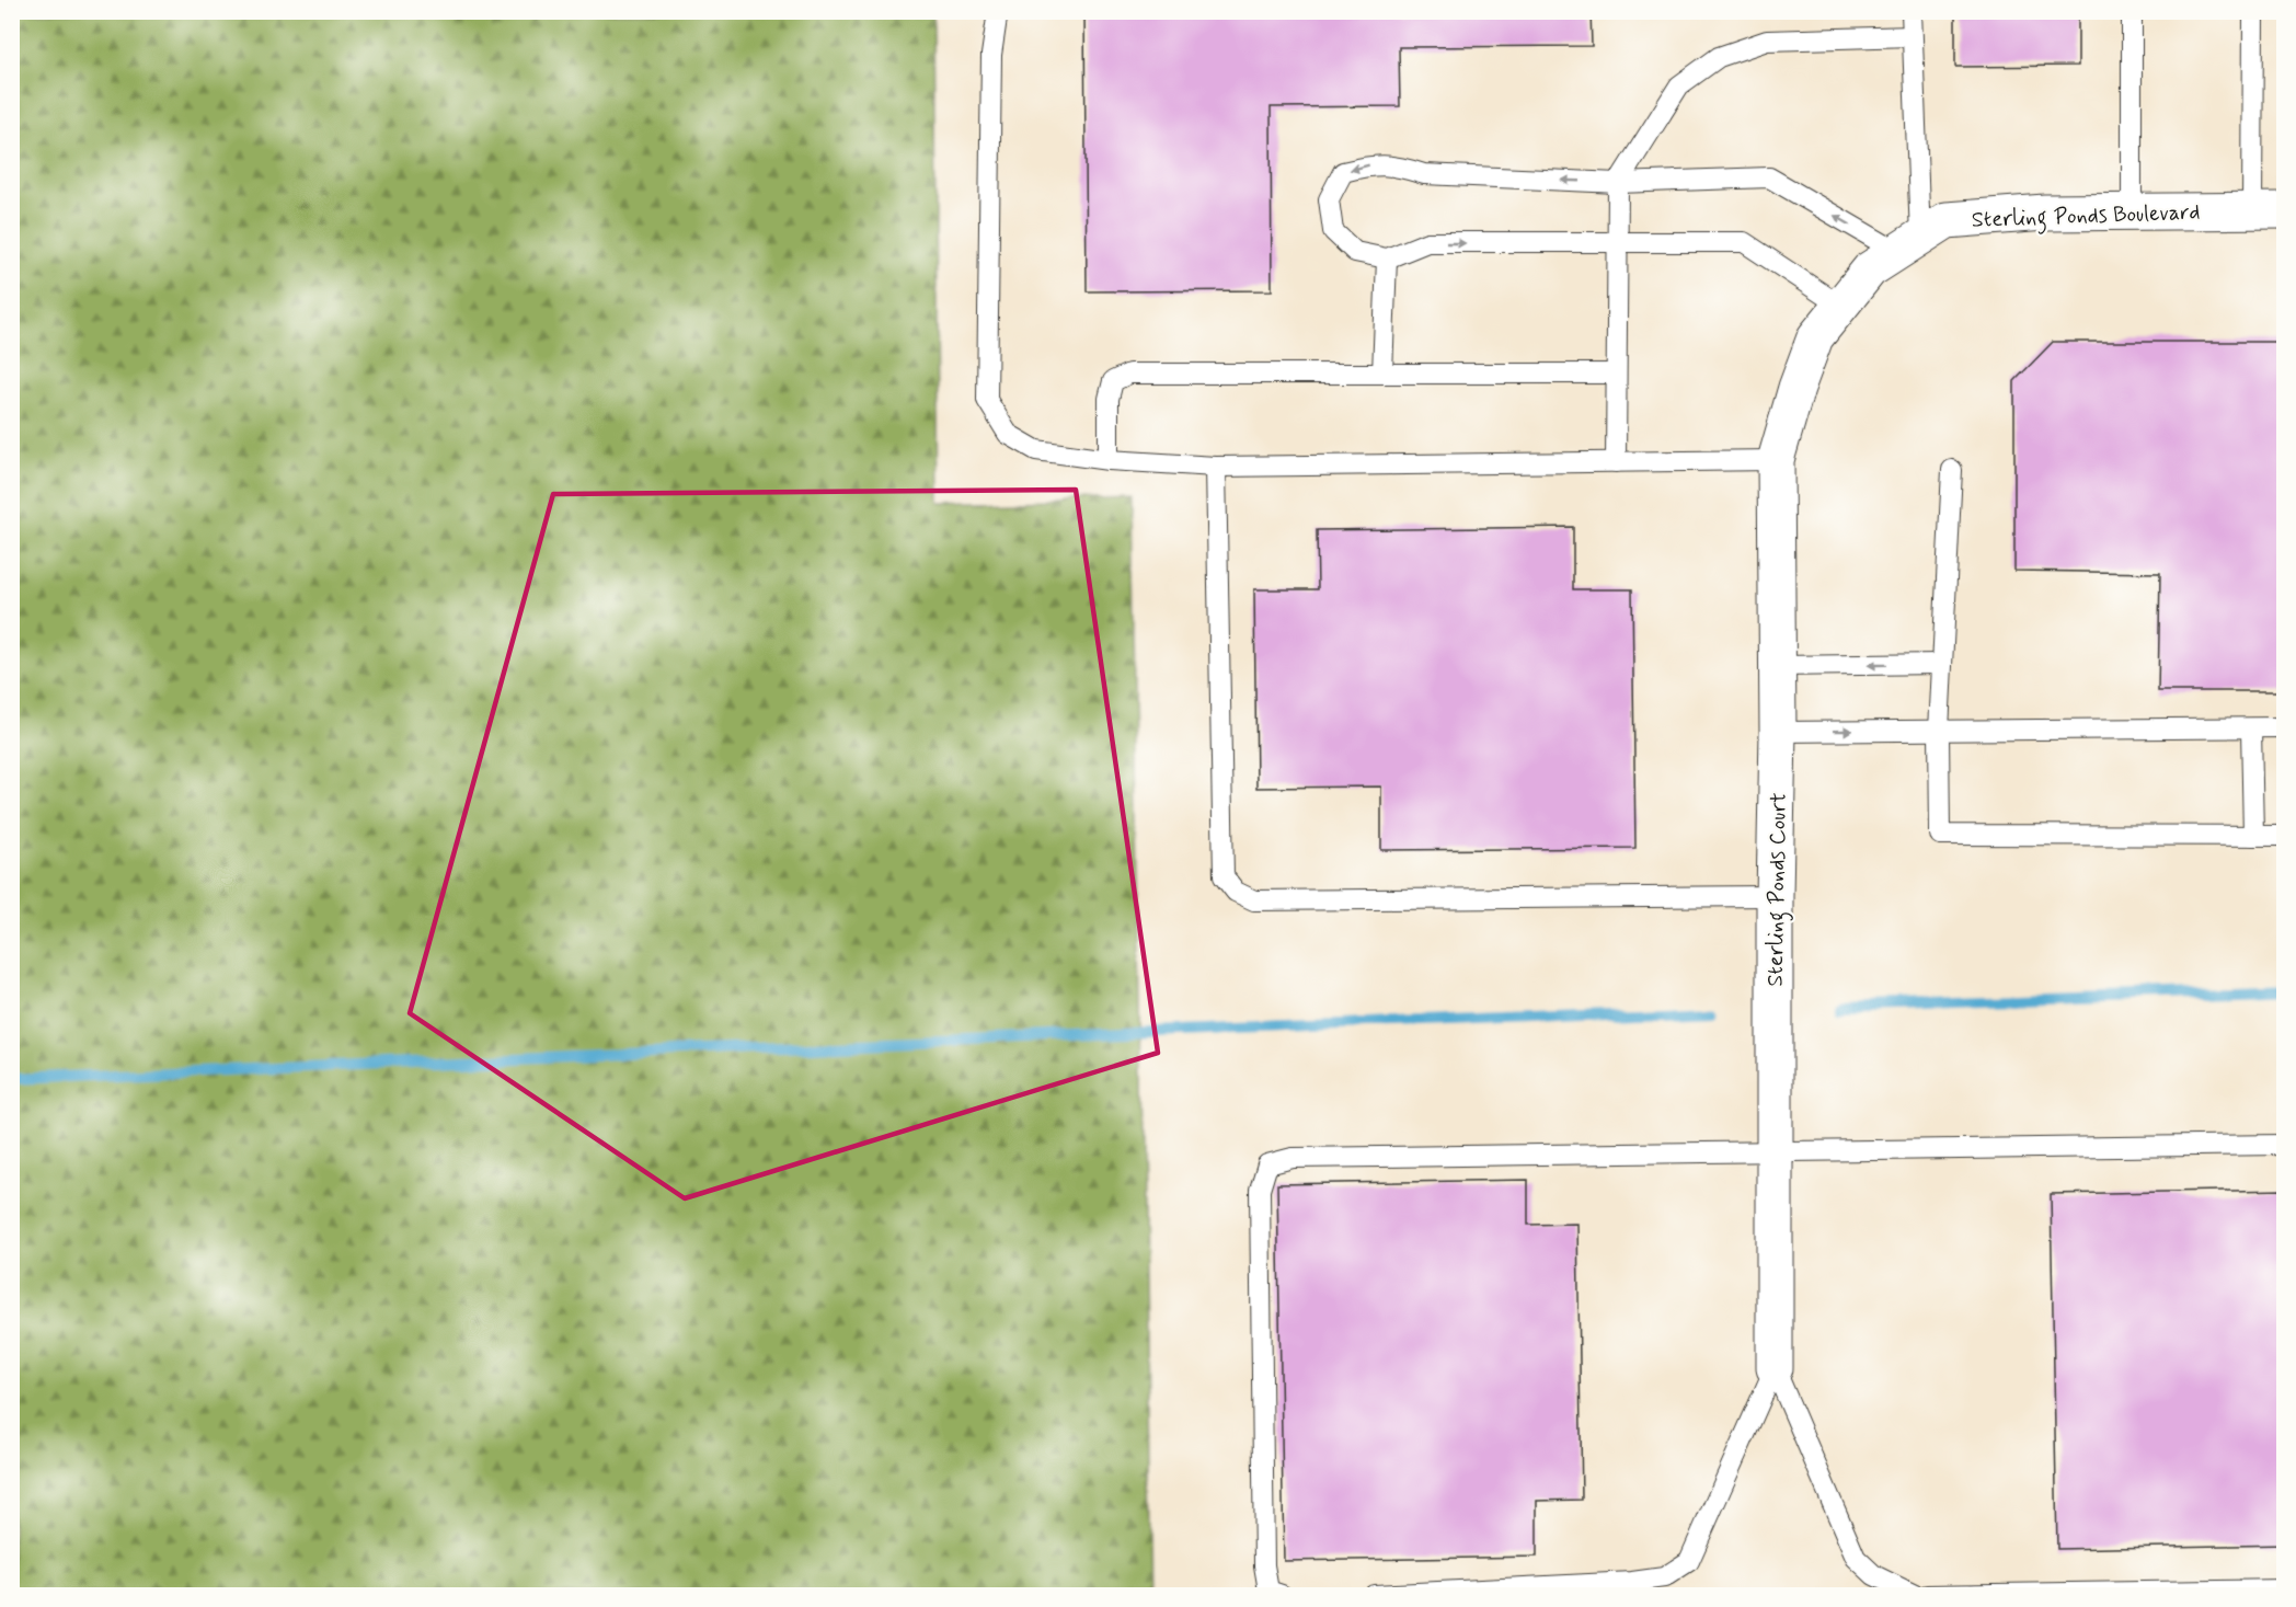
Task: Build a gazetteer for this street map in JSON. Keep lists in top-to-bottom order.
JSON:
{
  "streets": {
    "street": ["Sterling Ponds Boulevard", "Sterling Ponds Court"]
  },
  "crossings": [
    ["Sterling Ponds Boulevard", "Sterling Ponds Court"]
  ]
}
